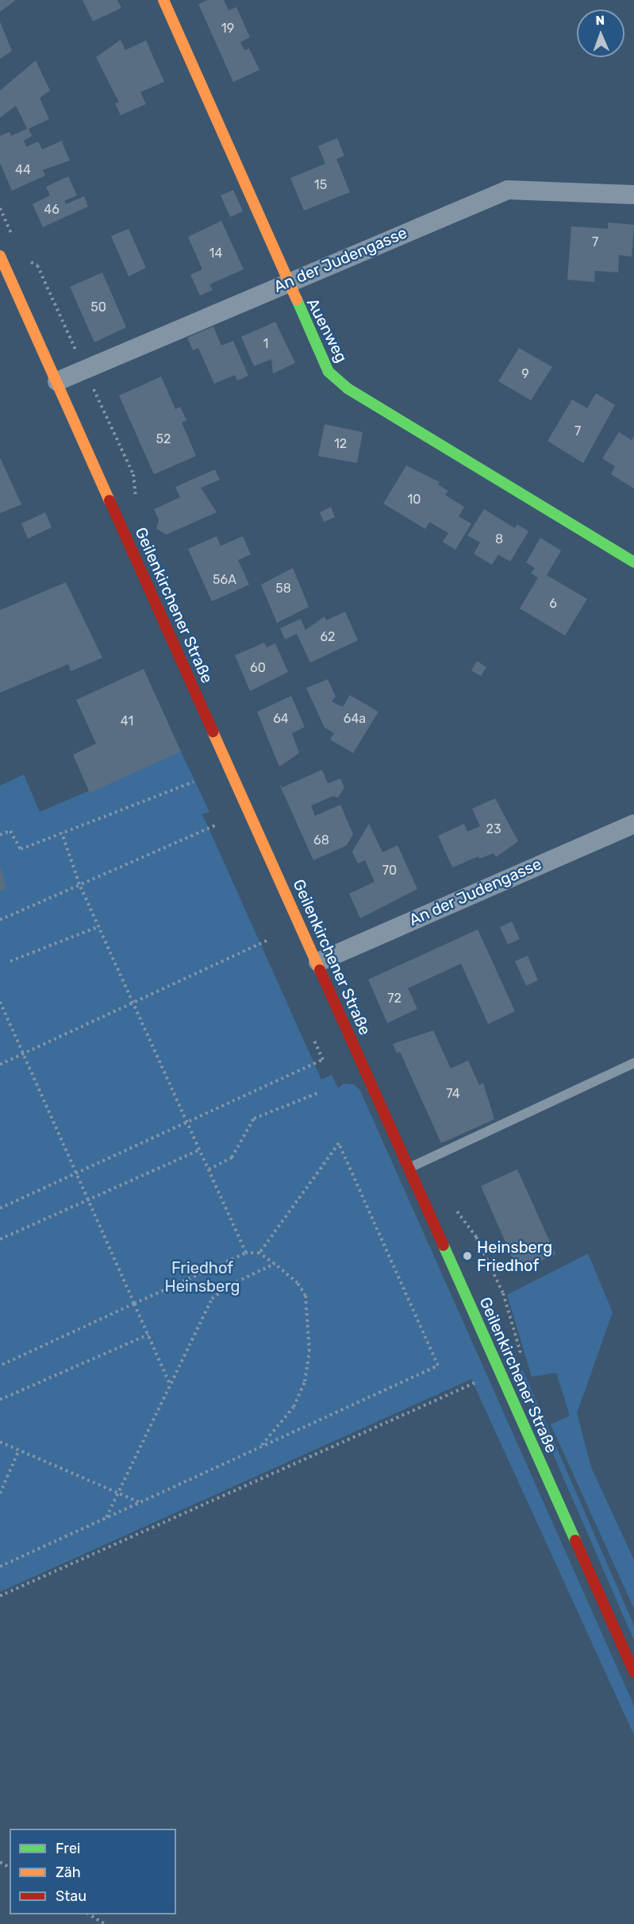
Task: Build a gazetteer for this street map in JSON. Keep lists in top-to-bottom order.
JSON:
{
  "streets": {
    "street": ["An der Judengasse", "Auenweg", "Geilenkirchener Straße"]
  },
  "crossings": [
    ["An der Judengasse", "Auenweg"],
    ["An der Judengasse", "Geilenkirchener Straße"]
  ],
  "parks": ["Friedhof Heinsberg"],
  "places": ["Heinsberg Friedhof"],
  "house_numbers": [
    "19",
    "44",
    "15",
    "46",
    "7",
    "14",
    "50",
    "1",
    "9",
    "7",
    "52",
    "12",
    "10",
    "8",
    "56A",
    "58",
    "6",
    "62",
    "60",
    "64",
    "64a",
    "41",
    "23",
    "68",
    "70",
    "72",
    "74"
  ],
  "legend": ["Frei", "Zäh", "Stau"],
  "north": "top"
}
